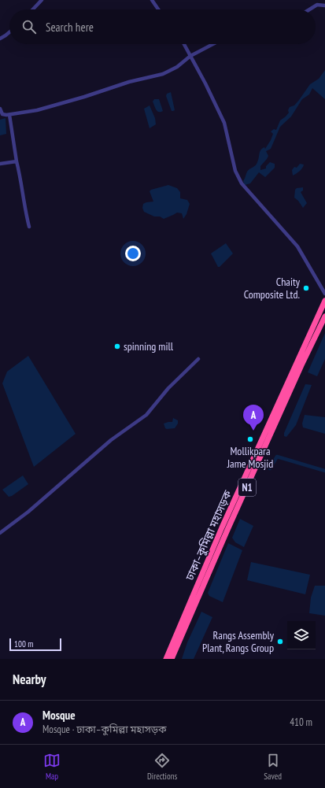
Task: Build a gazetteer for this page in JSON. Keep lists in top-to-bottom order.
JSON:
{
  "streets": {
    "highway": ["N1", "ঢাকা–কুমিল্লা মহাসড়ক"]
  },
  "places": [
    "Chaity Composite Ltd.",
    "spinning mill",
    "Mollikpara Jame Mosjid",
    "Rangs Assembly Plant, Rangs Group"
  ],
  "scale_bar": "100 m",
  "page": {
    "search": "Search here",
    "pins": "A",
    "scale": "100 m",
    "heading": "Nearby",
    "list": [
      {
        "mark": "A",
        "name": "Mosque",
        "note": "Mosque · ঢাকা–কুমিল্লা মহাসড়ক",
        "value": "410 m"
      }
    ],
    "nav": ["Map", "Directions", "Saved"]
  }
}
